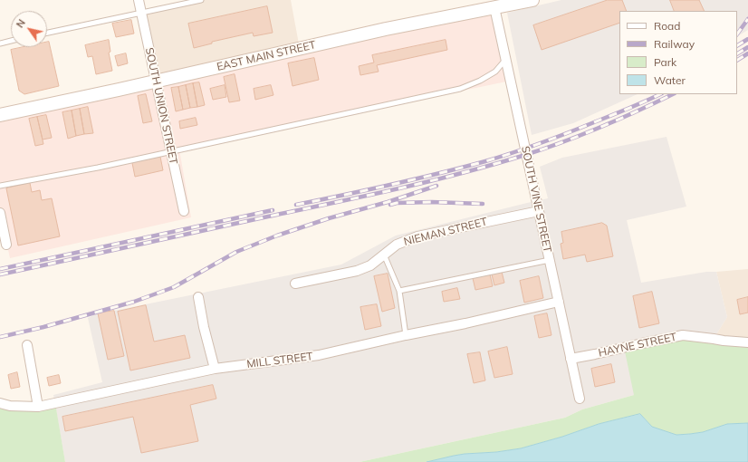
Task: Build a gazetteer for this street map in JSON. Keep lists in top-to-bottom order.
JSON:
{
  "streets": {
    "main road": ["EAST MAIN STREET"],
    "street": [
      "SOUTH UNION STREET",
      "SOUTH VINE STREET",
      "NIEMAN STREET",
      "HAYNE STREET",
      "MILL STREET"
    ]
  },
  "crossings": [
    ["EAST MAIN STREET", "SOUTH UNION STREET"],
    ["EAST MAIN STREET", "SOUTH VINE STREET"],
    ["SOUTH VINE STREET", "NIEMAN STREET"],
    ["SOUTH VINE STREET", "HAYNE STREET"],
    ["SOUTH VINE STREET", "MILL STREET"]
  ],
  "legend": [
    "Road",
    "Railway",
    "Park",
    "Water"
  ],
  "north": "top left"
}
